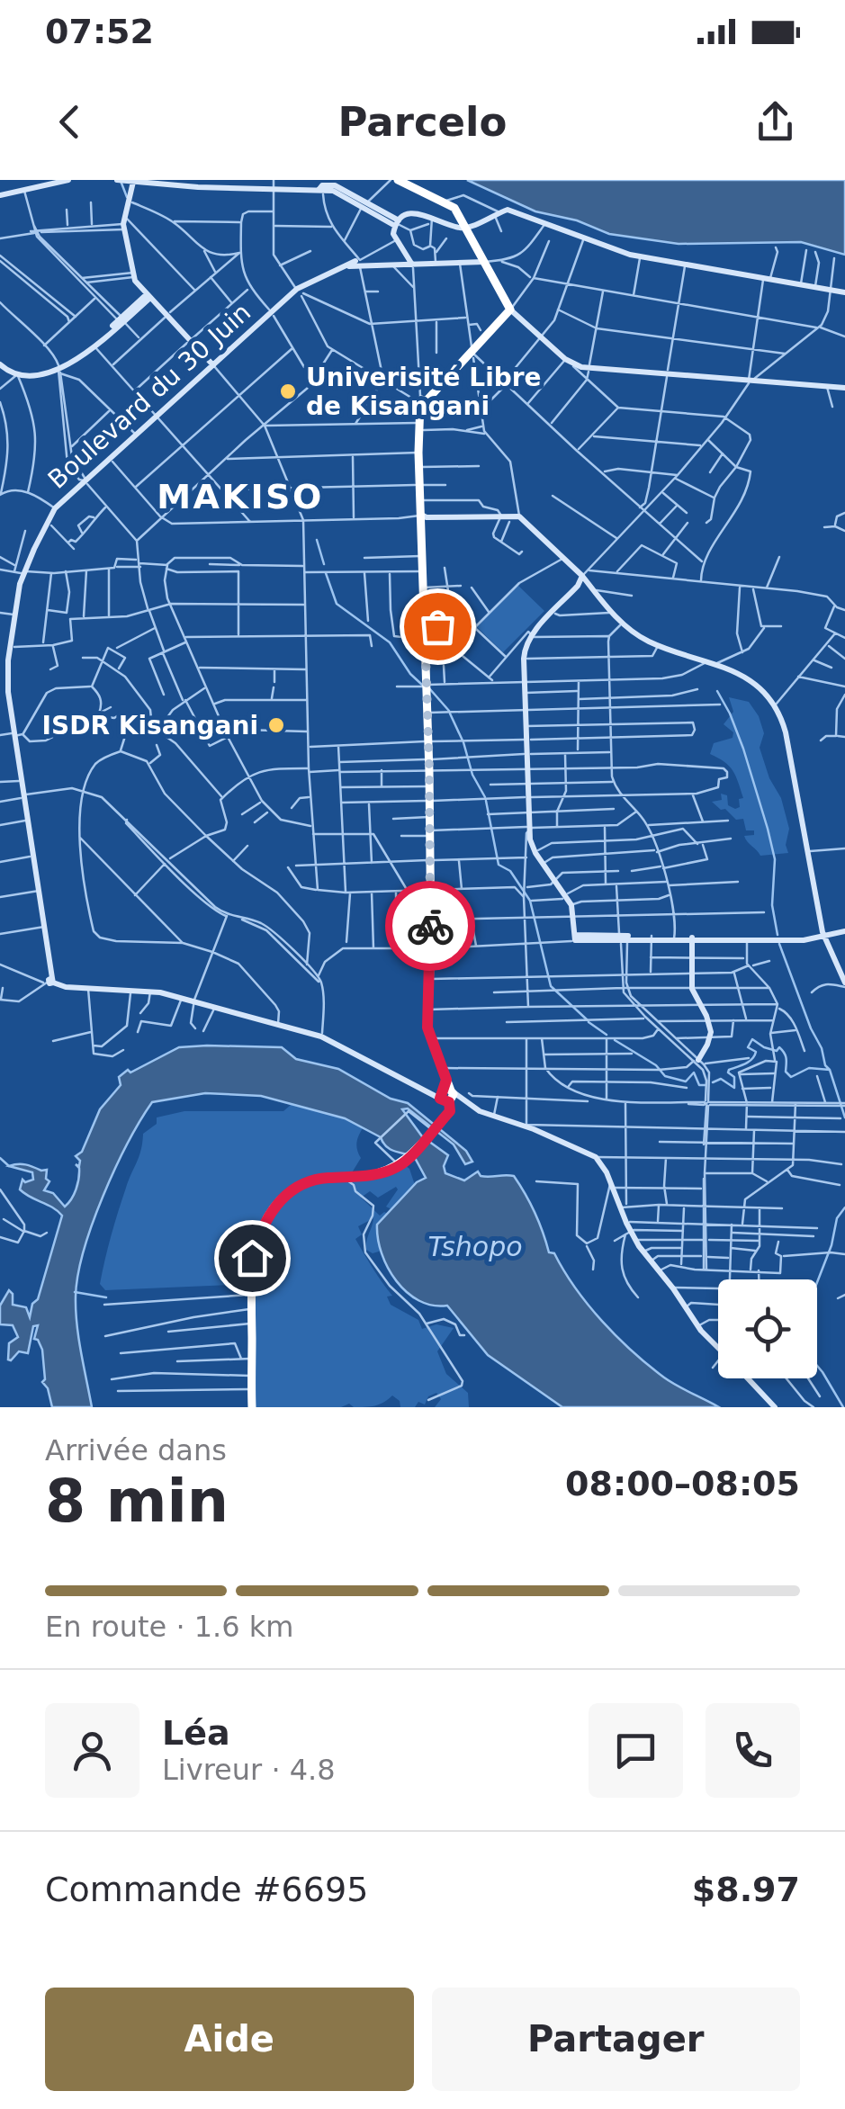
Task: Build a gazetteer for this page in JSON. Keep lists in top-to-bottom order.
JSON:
{
  "streets": {
    "street": ["Boulevard du 30 Juin"]
  },
  "districts": ["MAKISO"],
  "water": ["Tshopo"],
  "places": ["Univerisité Libre de Kisangani", "ISDR Kisangani"],
  "page": {
    "status": "07:52",
    "header": "Parcelo",
    "heading": ["8 min", "Arrivée dans", "08:00–08:05"],
    "panel": [
      "Léa",
      "Livreur · 4.8",
      "Commande #6695",
      "$8.97"
    ],
    "bar": "En route · 1.6 km",
    "buttons": ["Aide", "Partager"]
  }
}
